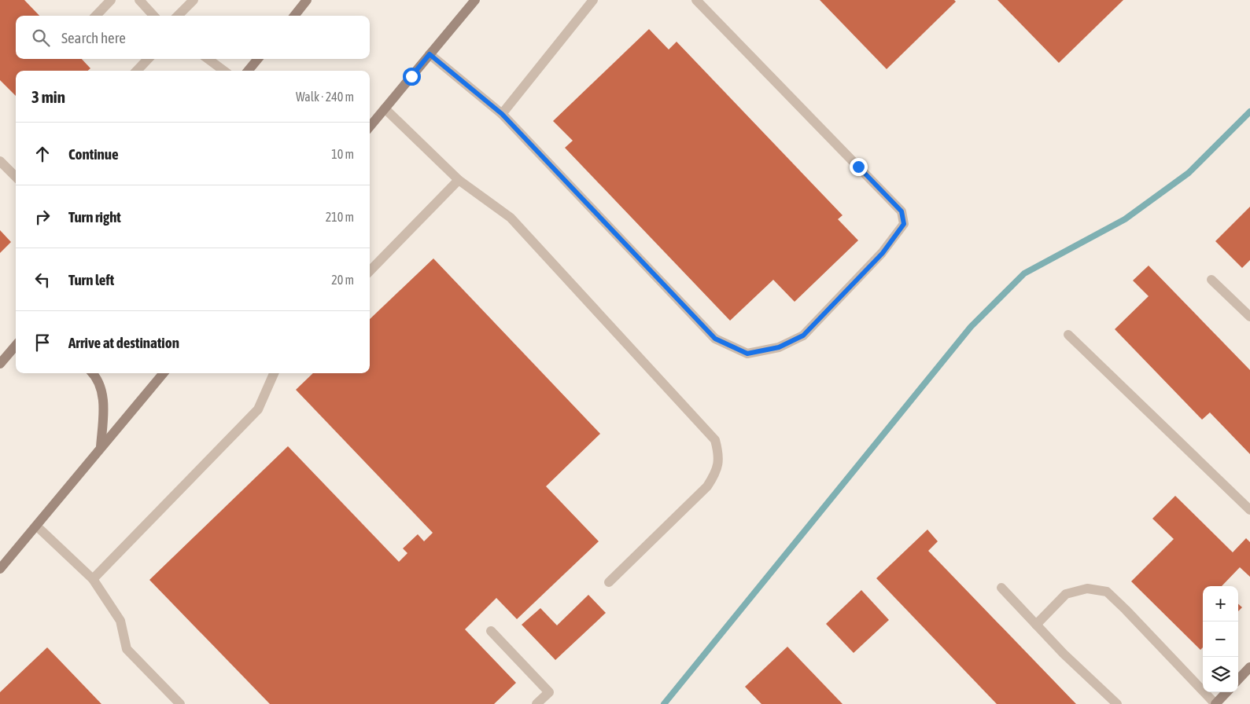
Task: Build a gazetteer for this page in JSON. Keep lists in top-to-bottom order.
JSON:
{
  "page": {
    "search": "Search here",
    "heading": ["3 min", "Walk · 240 m"],
    "list": [
      ["Continue", "10 m"],
      ["Turn right", "210 m"],
      ["Turn left", "20 m"],
      "Arrive at destination"
    ],
    "map_buttons": ["+", "−"]
  }
}
